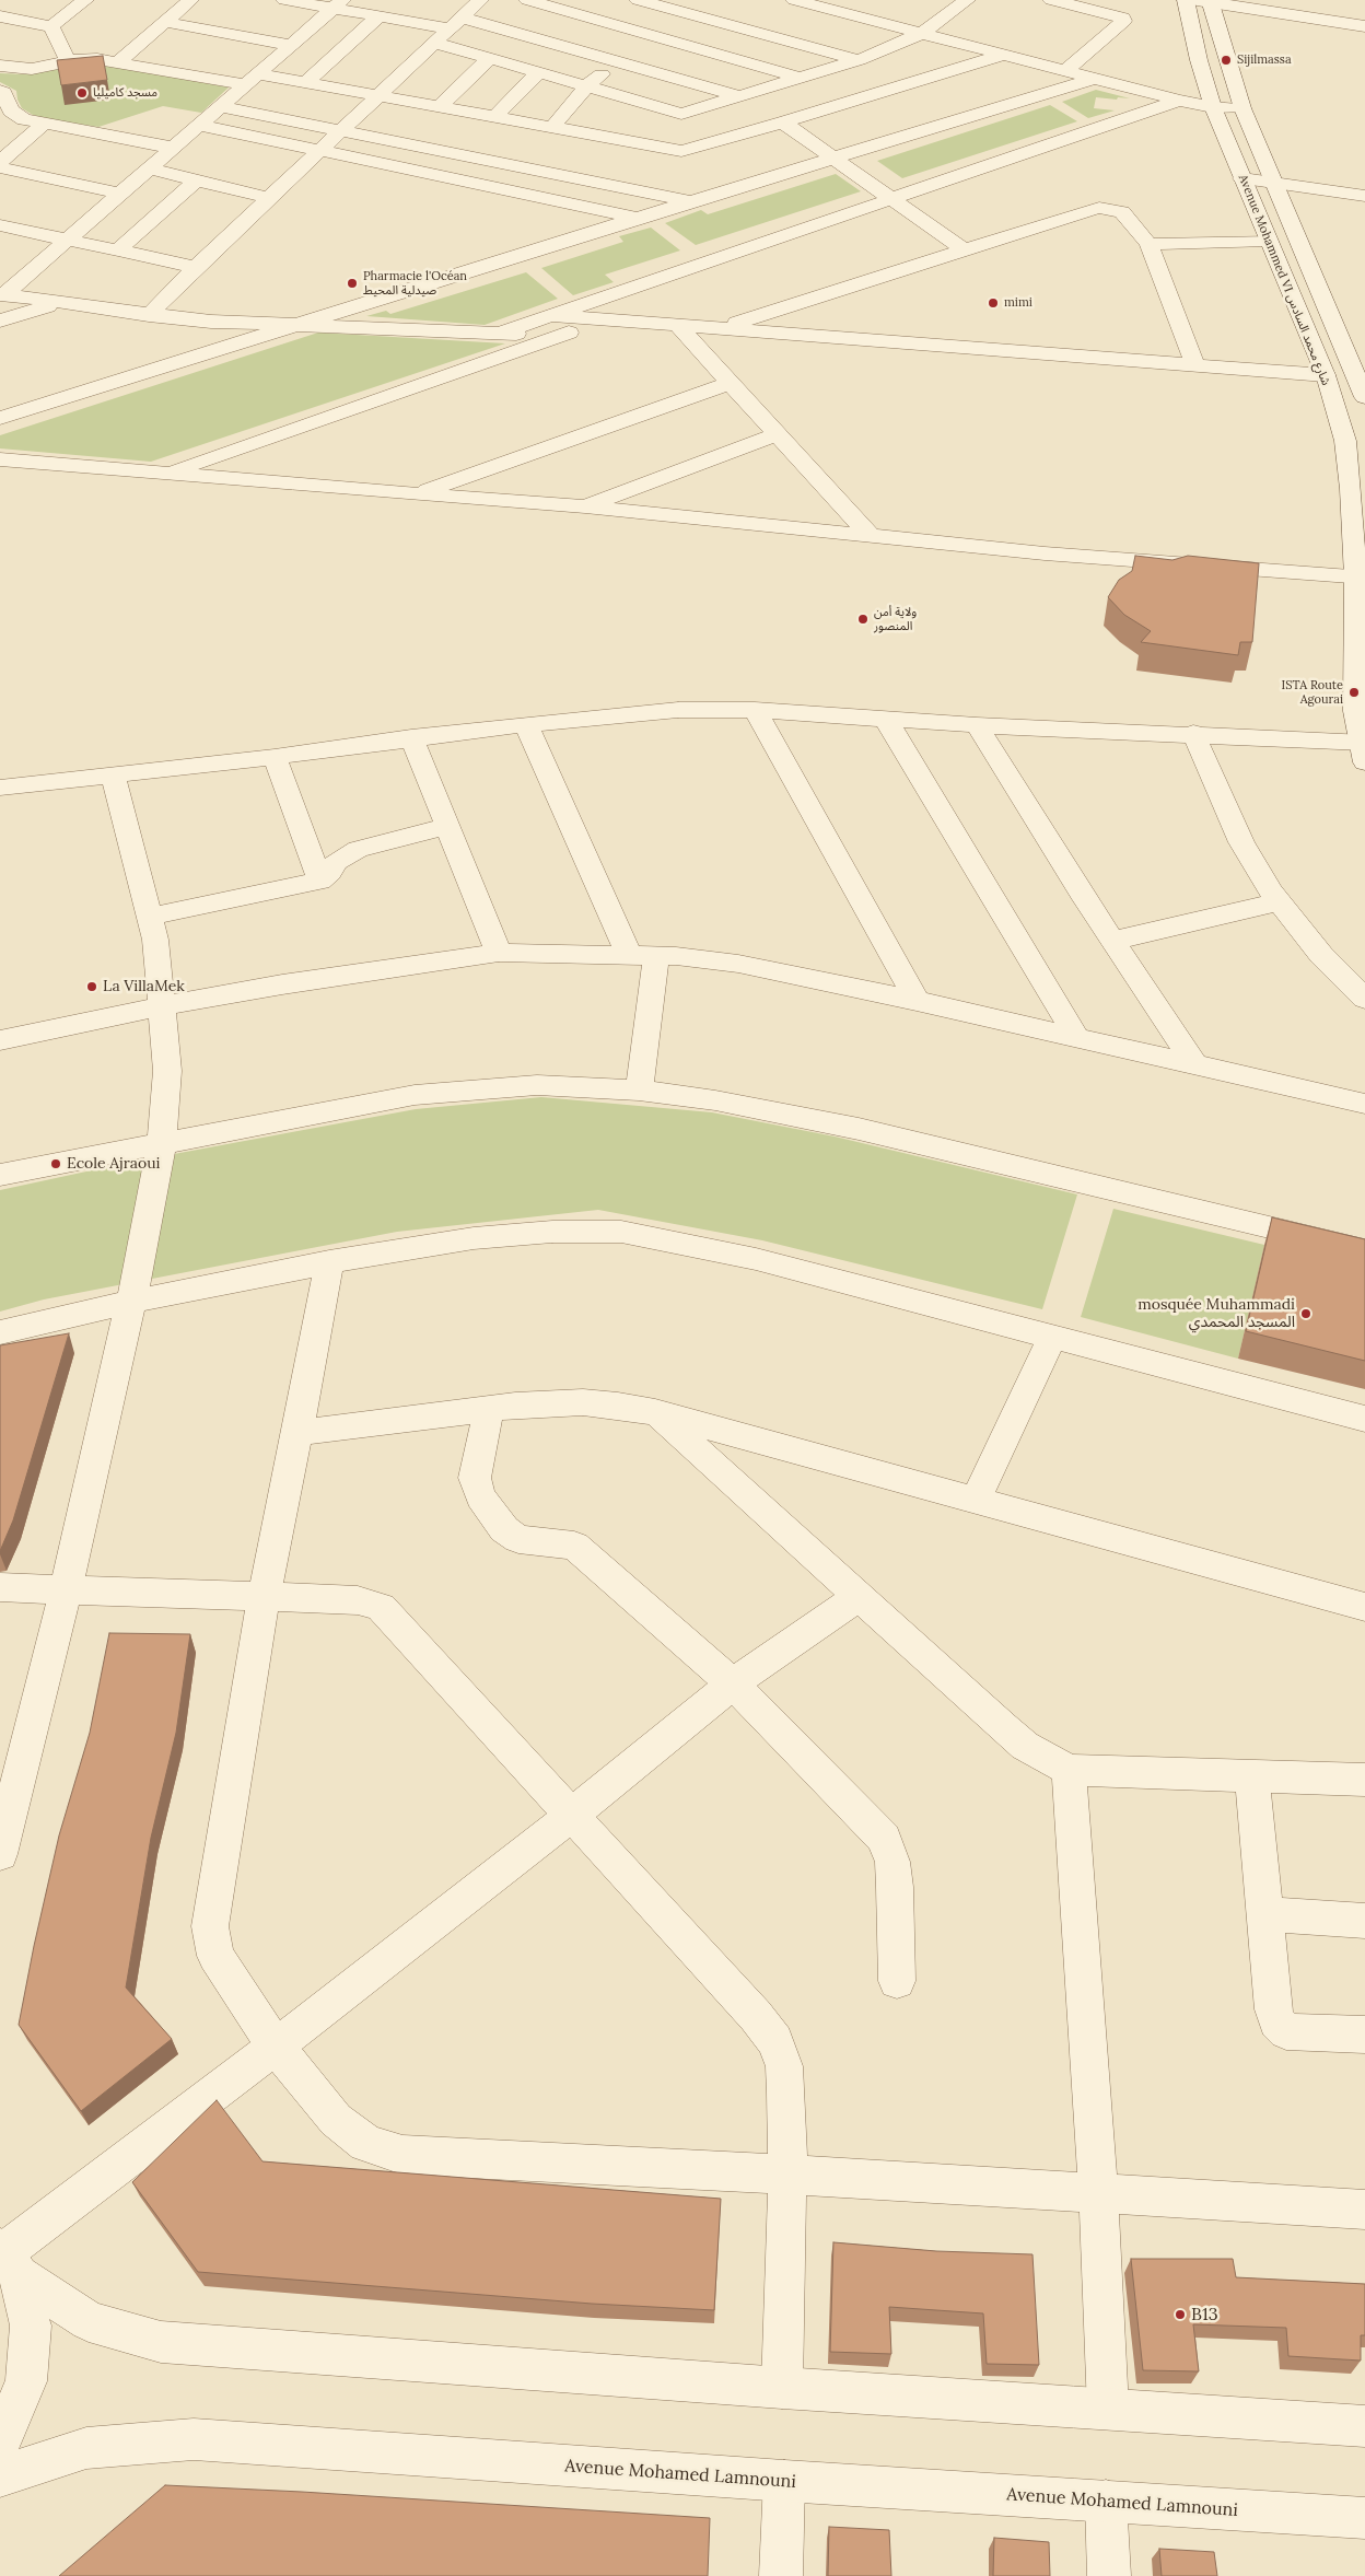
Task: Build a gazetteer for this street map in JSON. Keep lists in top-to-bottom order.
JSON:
{
  "streets": {
    "street": ["Avenue Mohammed VI شارع محمد السادس", "Avenue Mohamed Lamnouni"]
  },
  "places": [
    "Sijilmassa",
    "مسجد كاميليا",
    "Pharmacie l'Océan صيدلية المحيط",
    "mimi",
    "ولاية أمن المنصور",
    "ISTA Route Agourai",
    "La VillaMek",
    "Ecole Ajraoui",
    "mosquée Muhammadi المسجد المحمدي",
    "B13"
  ]
}
